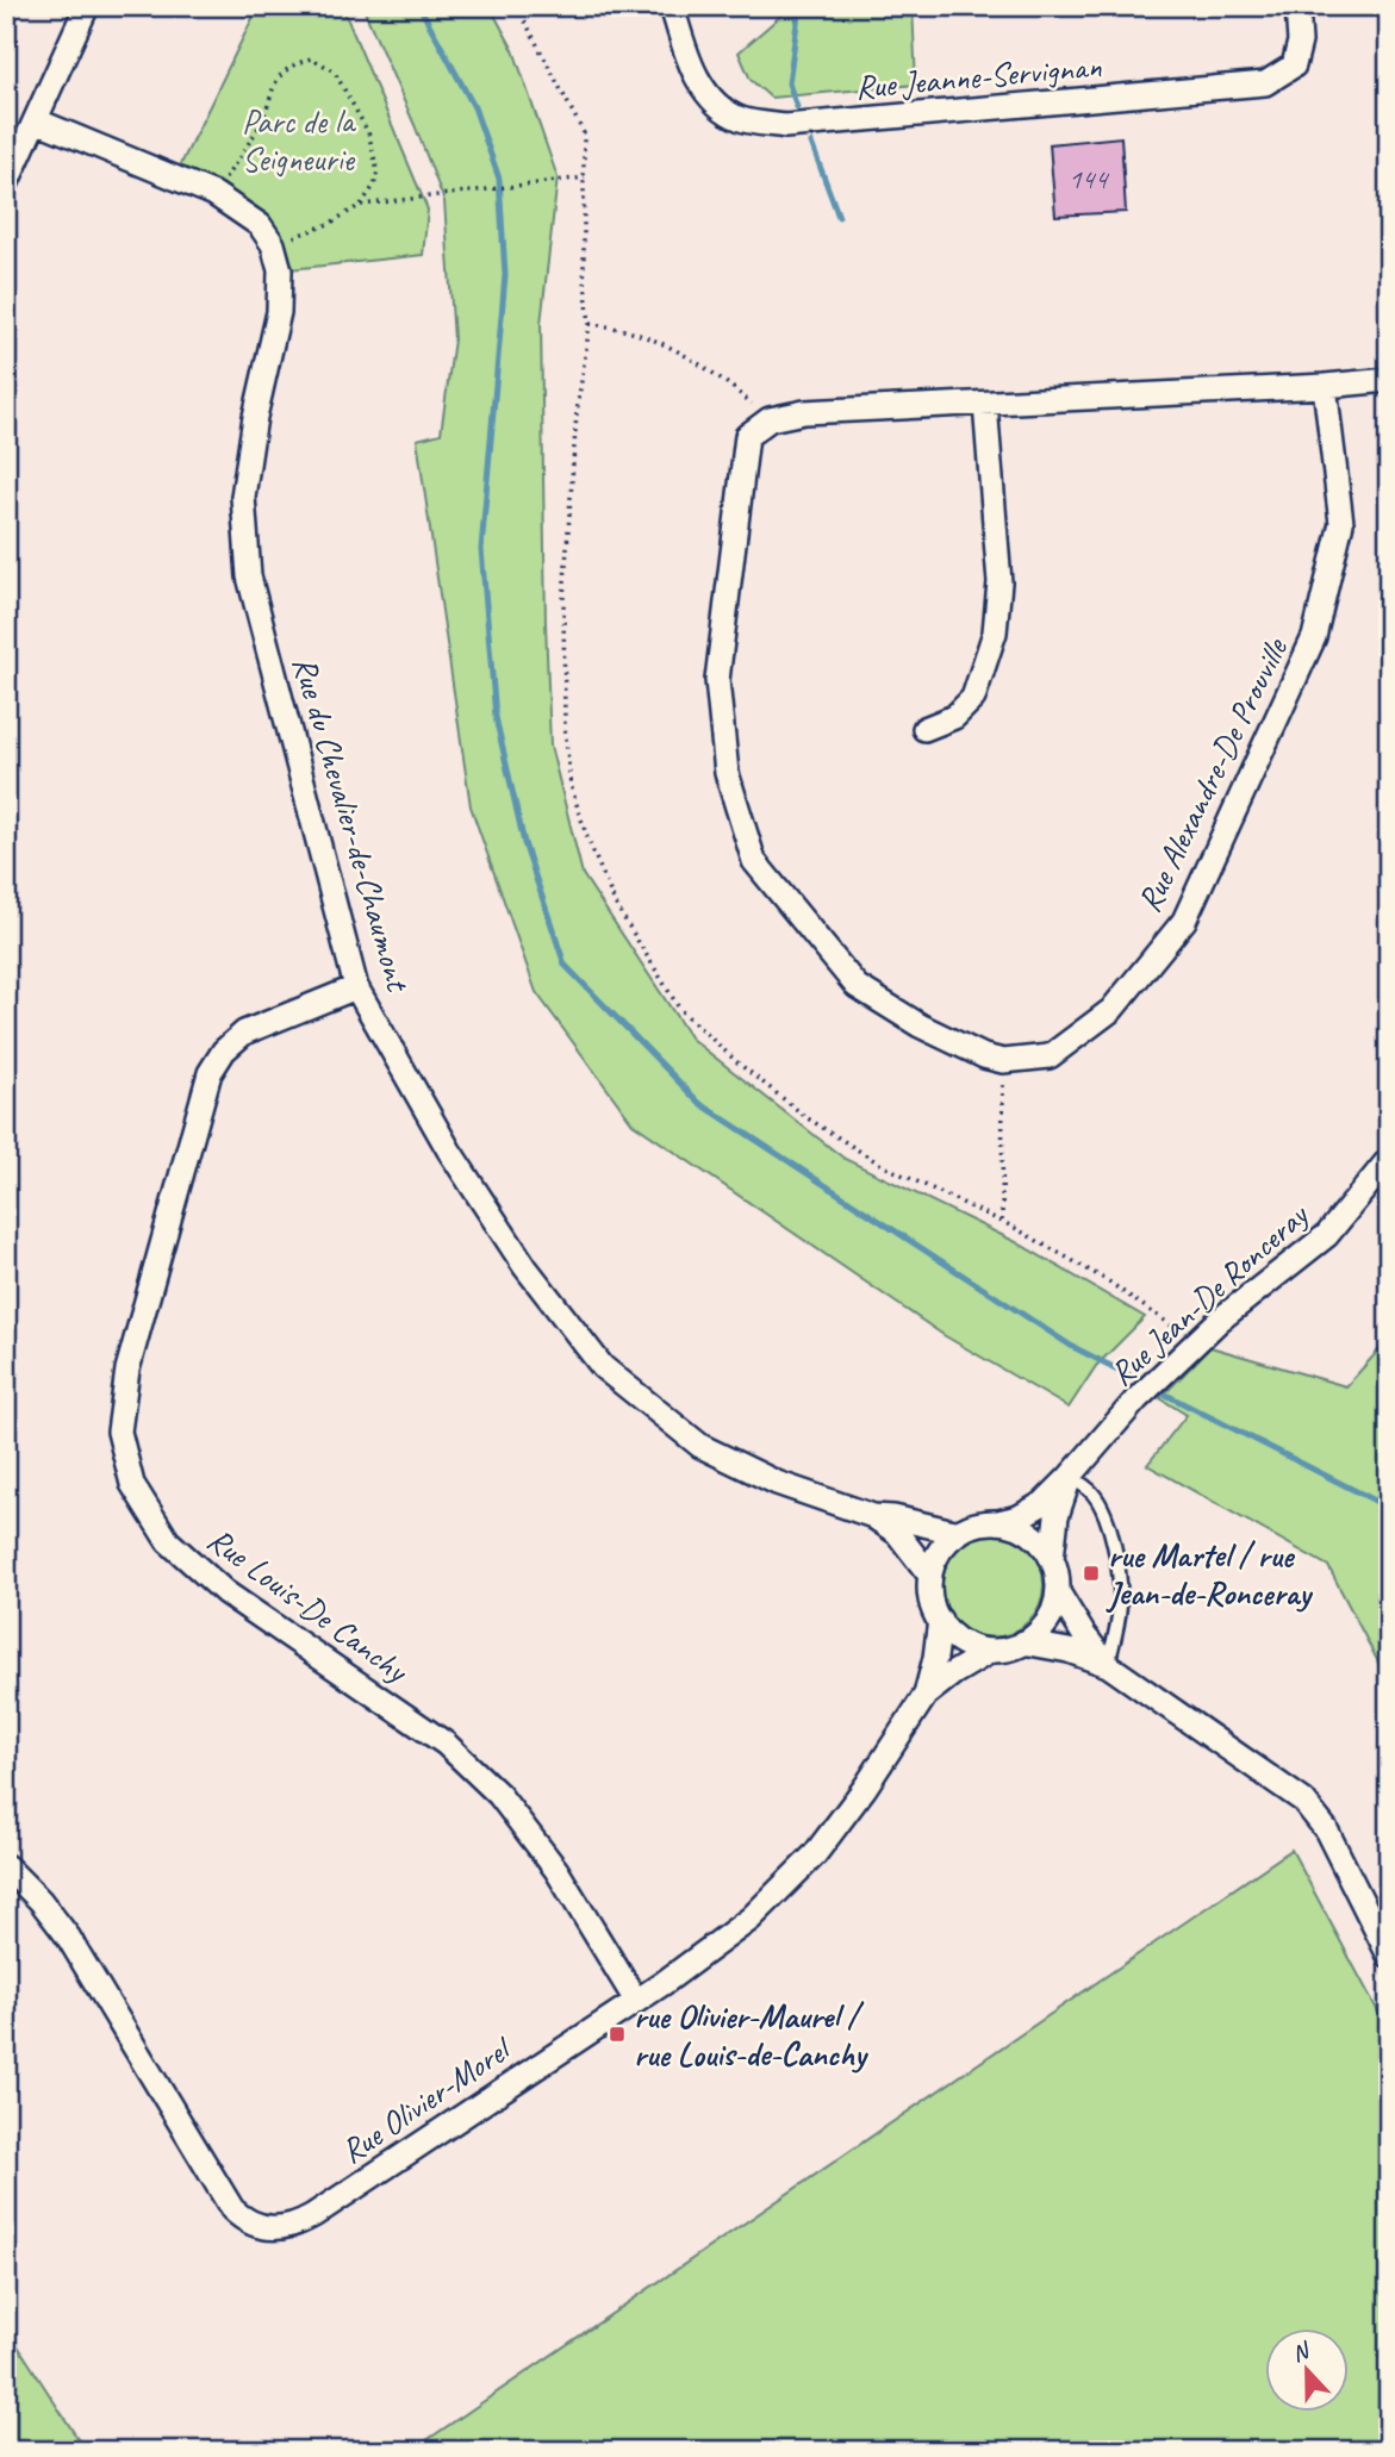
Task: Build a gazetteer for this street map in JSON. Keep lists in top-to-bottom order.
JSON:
{
  "streets": {
    "street": [
      "Rue Jeanne-Servignan",
      "Rue Alexandre-De Prouville",
      "Rue du Chevalier-de-Chaumont",
      "Rue Jean-De Ronceray",
      "Rue Louis-De Canchy",
      "Rue Olivier-Morel"
    ]
  },
  "crossings": [
    ["Rue du Chevalier-de-Chaumont", "Rue Jean-De Ronceray"],
    ["Rue du Chevalier-de-Chaumont", "Rue Louis-De Canchy"],
    ["Rue du Chevalier-de-Chaumont", "Rue Olivier-Morel"],
    ["Rue Jean-De Ronceray", "Rue Olivier-Morel"],
    ["Rue Louis-De Canchy", "Rue Olivier-Morel"]
  ],
  "parks": ["Parc de la Seigneurie"],
  "places": {
    "transit": ["rue Martel / rue Jean-de-Ronceray", "rue Olivier-Maurel / rue Louis-de-Canchy"]
  },
  "house_numbers": ["144"],
  "north": "top"
}
